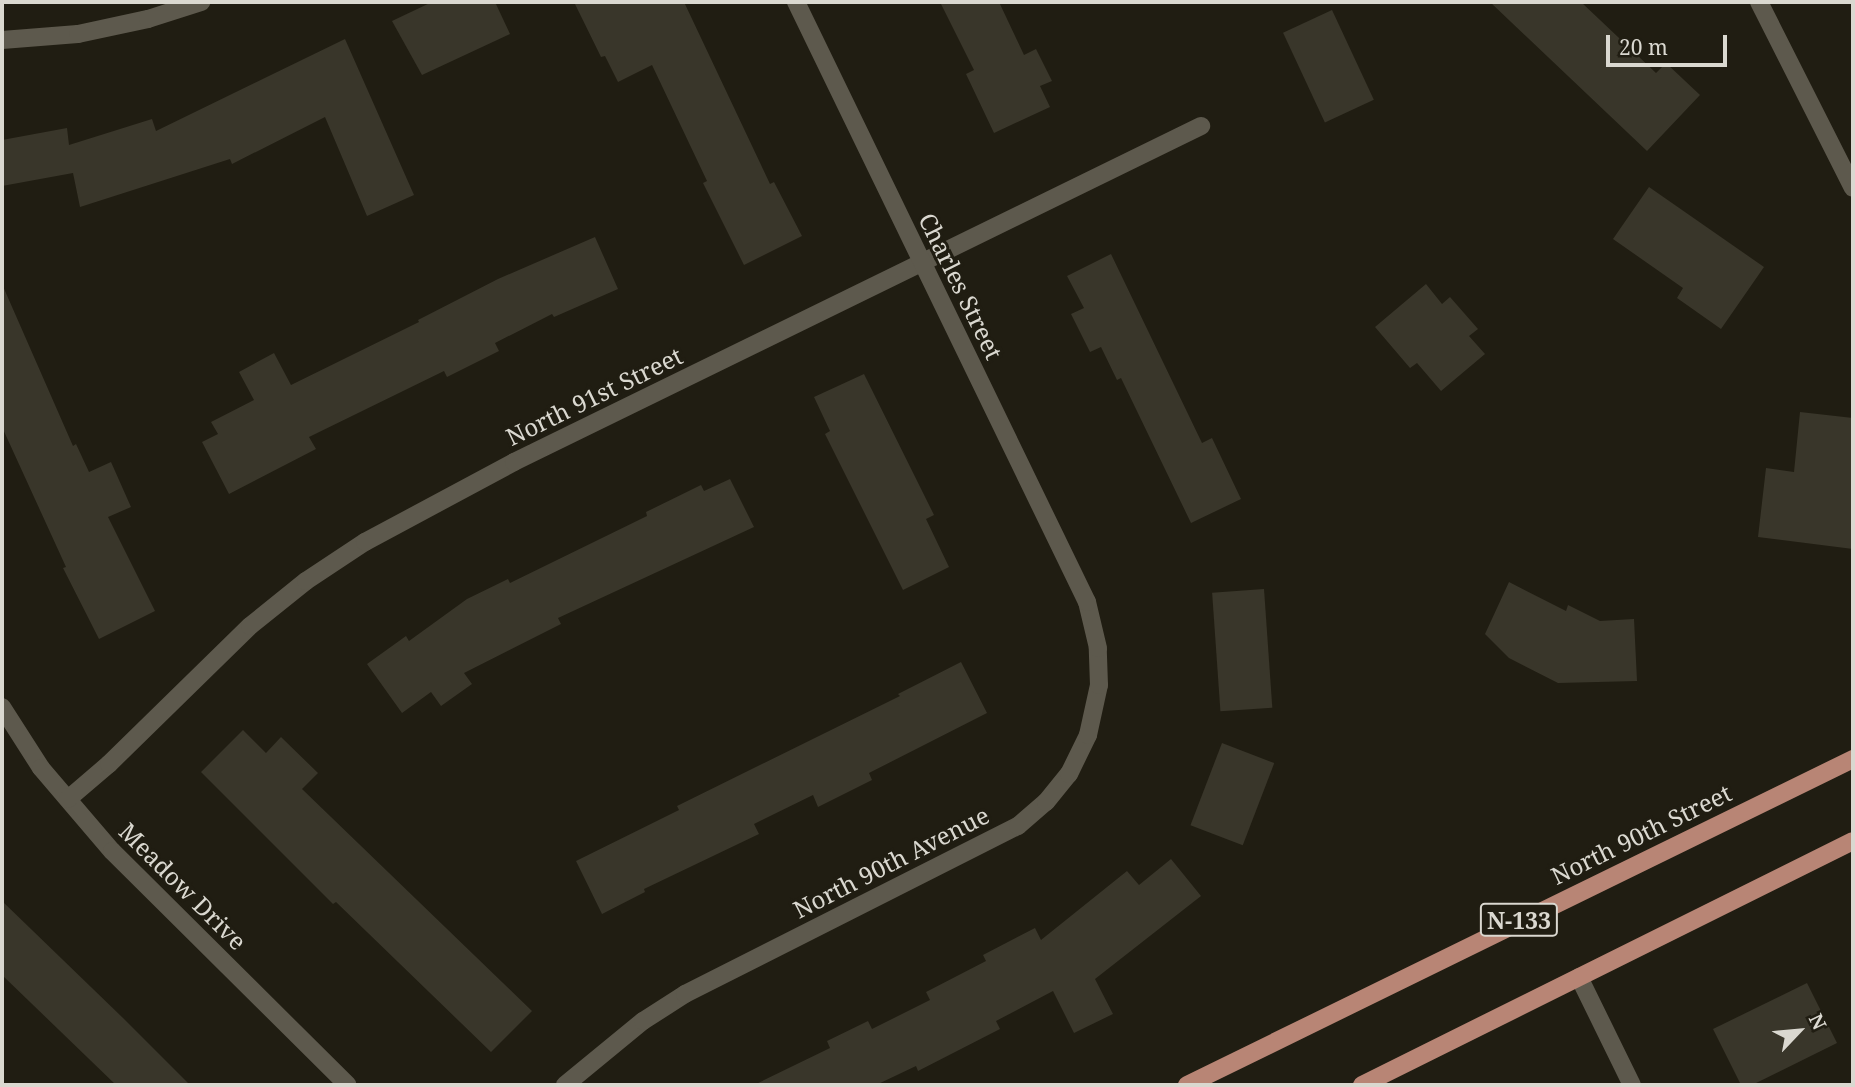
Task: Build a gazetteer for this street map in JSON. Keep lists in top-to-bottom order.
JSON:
{
  "streets": {
    "main road": ["North 90th Street", "N-133"],
    "street": [
      "Charles Street",
      "North 91st Street",
      "North 90th Avenue",
      "Meadow Drive"
    ]
  },
  "crossings": [
    ["Charles Street", "North 91st Street"],
    ["Charles Street", "North 90th Avenue"],
    ["North 91st Street", "Meadow Drive"]
  ],
  "scale_bar": "20 m",
  "north": "top right"
}
